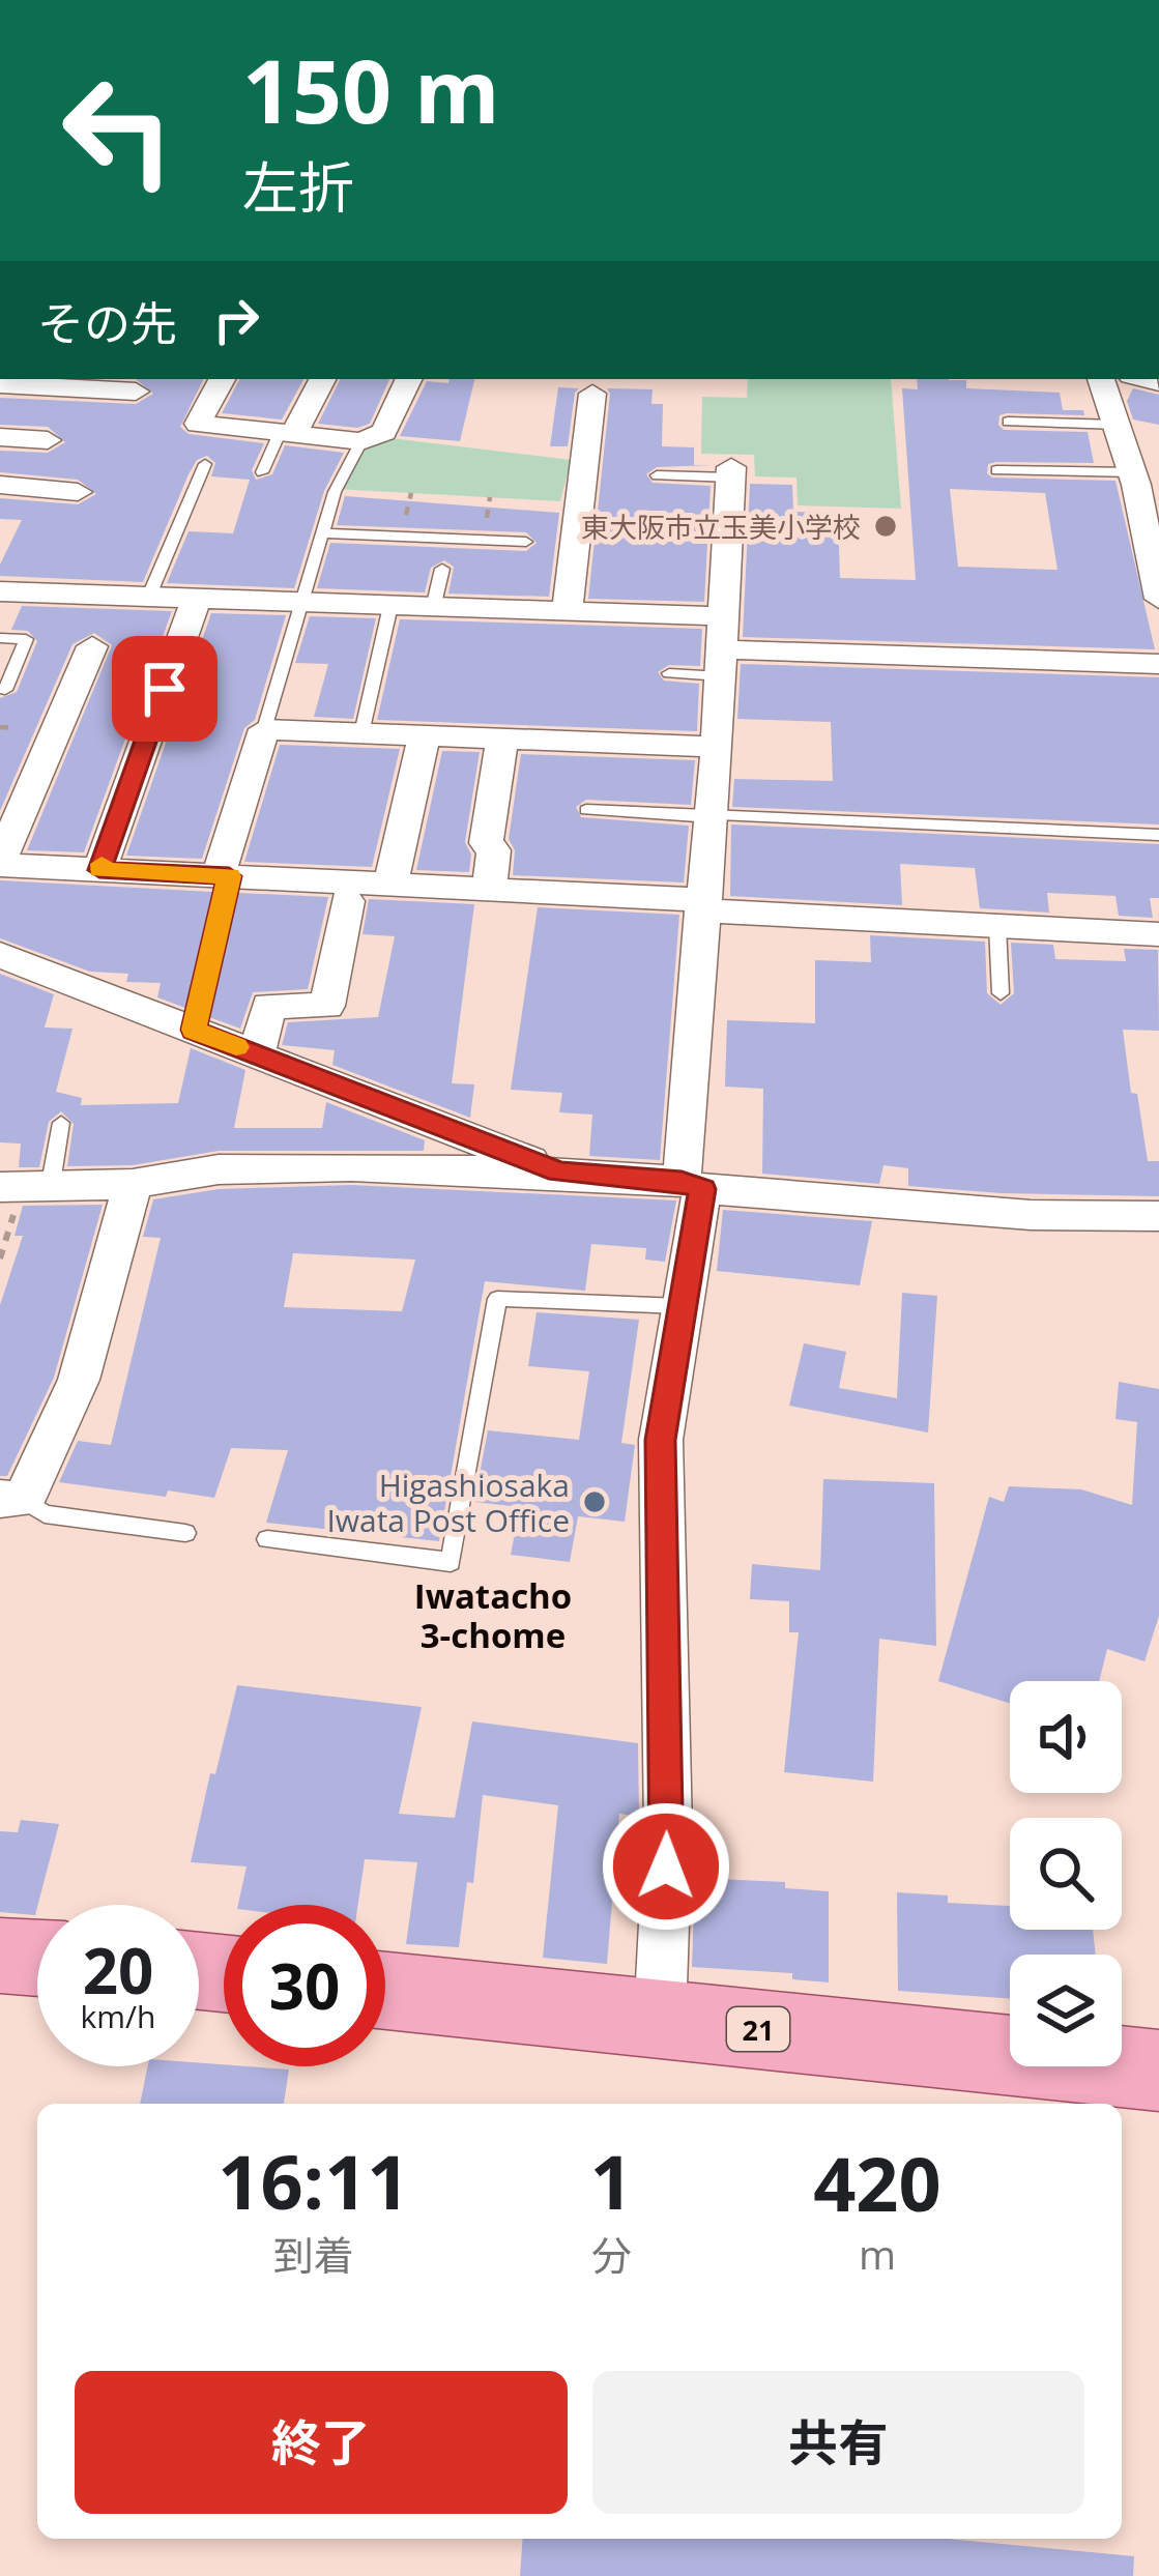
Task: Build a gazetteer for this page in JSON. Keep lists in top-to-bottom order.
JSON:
{
  "streets": {
    "main road": ["21"]
  },
  "districts": ["Iwatacho 3-chome"],
  "places": ["東大阪市立玉美小学校", "Higashiosaka Iwata Post Office"],
  "page": {
    "turn": ["150 m", "左折"],
    "then": "その先",
    "speed": "20 km/h",
    "limit": "30",
    "eta": [
      "16:11",
      "到着",
      "1",
      "分",
      "420",
      "m"
    ],
    "buttons": ["終了", "共有"]
  }
}
